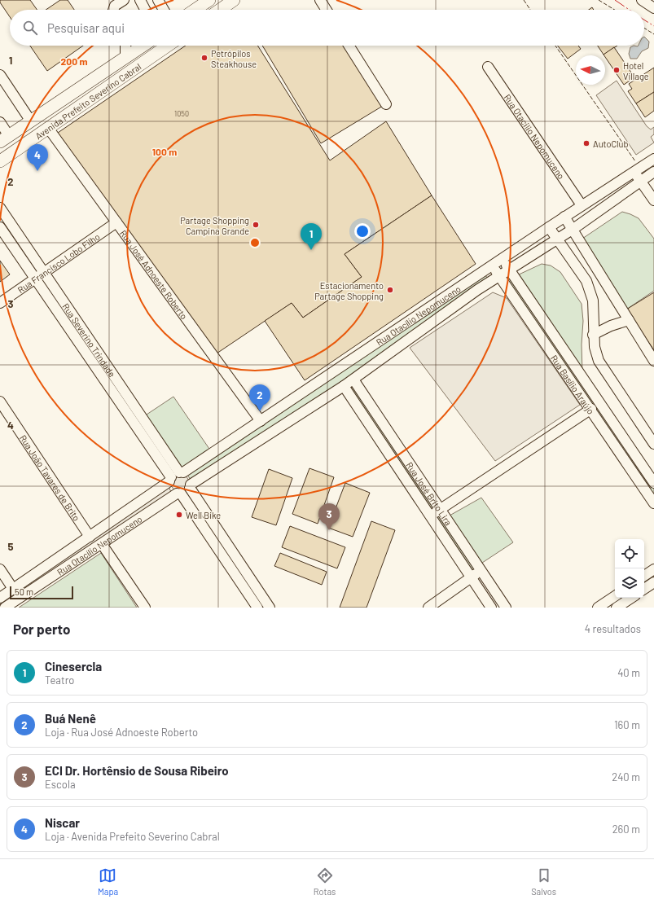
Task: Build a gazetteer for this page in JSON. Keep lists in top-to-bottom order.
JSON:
{
  "streets": {
    "main road": ["Avenida Prefeito Severino Cabral"],
    "street": [
      "Rua Otacilio Nepomuceno",
      "Rua Francisco Lobo Filho",
      "Rua José Adnoeste Roberto",
      "Rua Otacílio Nepomuceno",
      "Rua Severino Trindade",
      "Rua Basílio Araújo",
      "Rua João Tavares de Brito",
      "Rua José Brito Lira"
    ]
  },
  "crossings": [
    ["Avenida Prefeito Severino Cabral", "Rua José Adnoeste Roberto"],
    ["Rua Otacilio Nepomuceno", "Rua Otacílio Nepomuceno"],
    ["Rua Francisco Lobo Filho", "Rua José Adnoeste Roberto"],
    ["Rua Francisco Lobo Filho", "Rua Severino Trindade"],
    ["Rua José Adnoeste Roberto", "Rua Otacílio Nepomuceno"],
    ["Rua Otacílio Nepomuceno", "Rua Severino Trindade"],
    ["Rua Otacílio Nepomuceno", "Rua Basílio Araújo"],
    ["Rua Otacílio Nepomuceno", "Rua João Tavares de Brito"],
    ["Rua Otacílio Nepomuceno", "Rua José Brito Lira"]
  ],
  "places": [
    "Petrópilos Steakhouse",
    "Hotel Village",
    "AutoClub",
    "Partage Shopping Campina Grande",
    "Estacionamento Partage Shopping",
    "Well Bike"
  ],
  "house_numbers": ["1050"],
  "scale_bar": "50 m",
  "north": "left",
  "page": {
    "search": "Pesquisar aqui",
    "pins": [
      "4",
      "1",
      "2",
      "3"
    ],
    "scale": "50 m",
    "heading": ["Por perto", "4 resultados"],
    "list": [
      {
        "mark": "1",
        "name": "Cinesercla",
        "note": "Teatro",
        "value": "40 m"
      },
      {
        "mark": "2",
        "name": "Buá Nenê",
        "note": "Loja · Rua José Adnoeste Roberto",
        "value": "160 m"
      },
      {
        "mark": "3",
        "name": "ECI Dr. Hortênsio de Sousa Ribeiro",
        "note": "Escola",
        "value": "240 m"
      },
      {
        "mark": "4",
        "name": "Niscar",
        "note": "Loja · Avenida Prefeito Severino Cabral",
        "value": "260 m"
      }
    ],
    "nav": ["Mapa", "Rotas", "Salvos"]
  },
  "grid": {
    "rows": [
      "1",
      "2",
      "3",
      "4",
      "5"
    ]
  },
  "rings": ["200 m", "100 m"]
}
